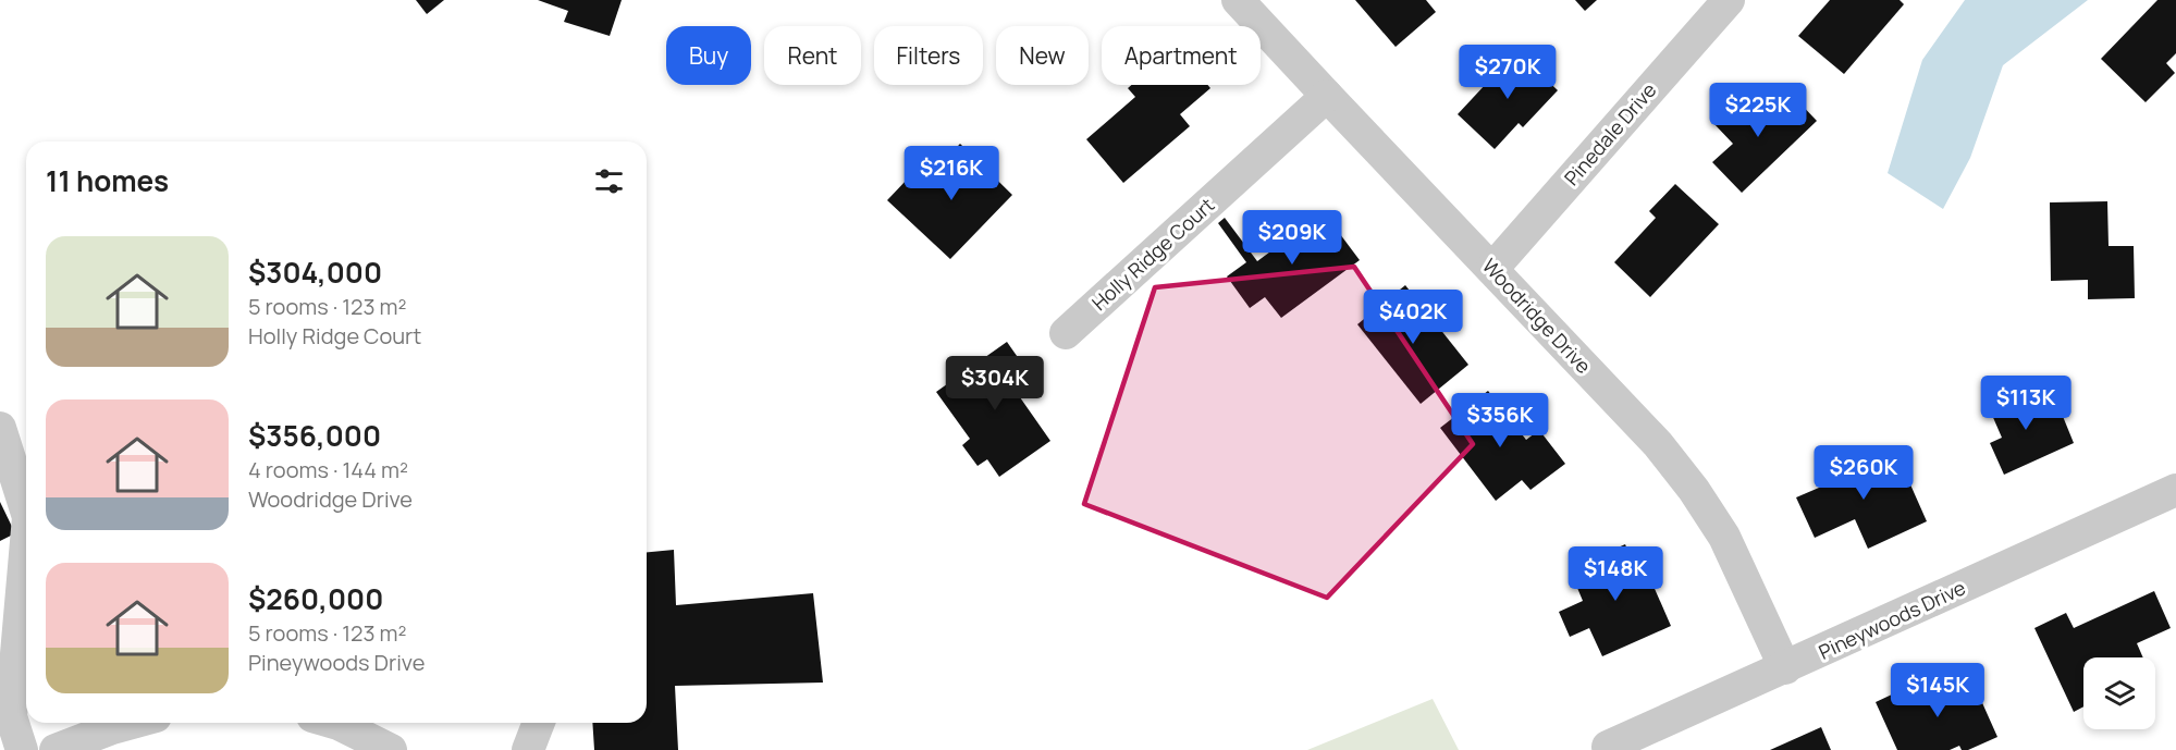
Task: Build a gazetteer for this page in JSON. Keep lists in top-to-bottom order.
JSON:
{
  "streets": {
    "street": [
      "Pinedale Drive",
      "Holly Ridge Court",
      "Woodridge Drive",
      "Pineywoods Drive"
    ]
  },
  "crossings": [
    ["Pinedale Drive", "Woodridge Drive"],
    ["Holly Ridge Court", "Woodridge Drive"],
    ["Woodridge Drive", "Pineywoods Drive"]
  ],
  "page": {
    "chip": [
      "Buy",
      "Rent",
      "Filters",
      "New",
      "Apartment"
    ],
    "price": [
      "$270K",
      "$225K",
      "$216K",
      "$209K",
      "$402K",
      "$304K",
      "$113K",
      "$356K",
      "$260K",
      "$148K",
      "$145K"
    ],
    "heading": "11 homes",
    "list": [
      {
        "name": "$304,000",
        "note": "5 rooms · 123 m² · Holly Ridge Court"
      },
      {
        "name": "$356,000",
        "note": "4 rooms · 144 m² · Woodridge Drive"
      },
      {
        "name": "$260,000",
        "note": "5 rooms · 123 m² · Pineywoods Drive"
      }
    ]
  }
}
